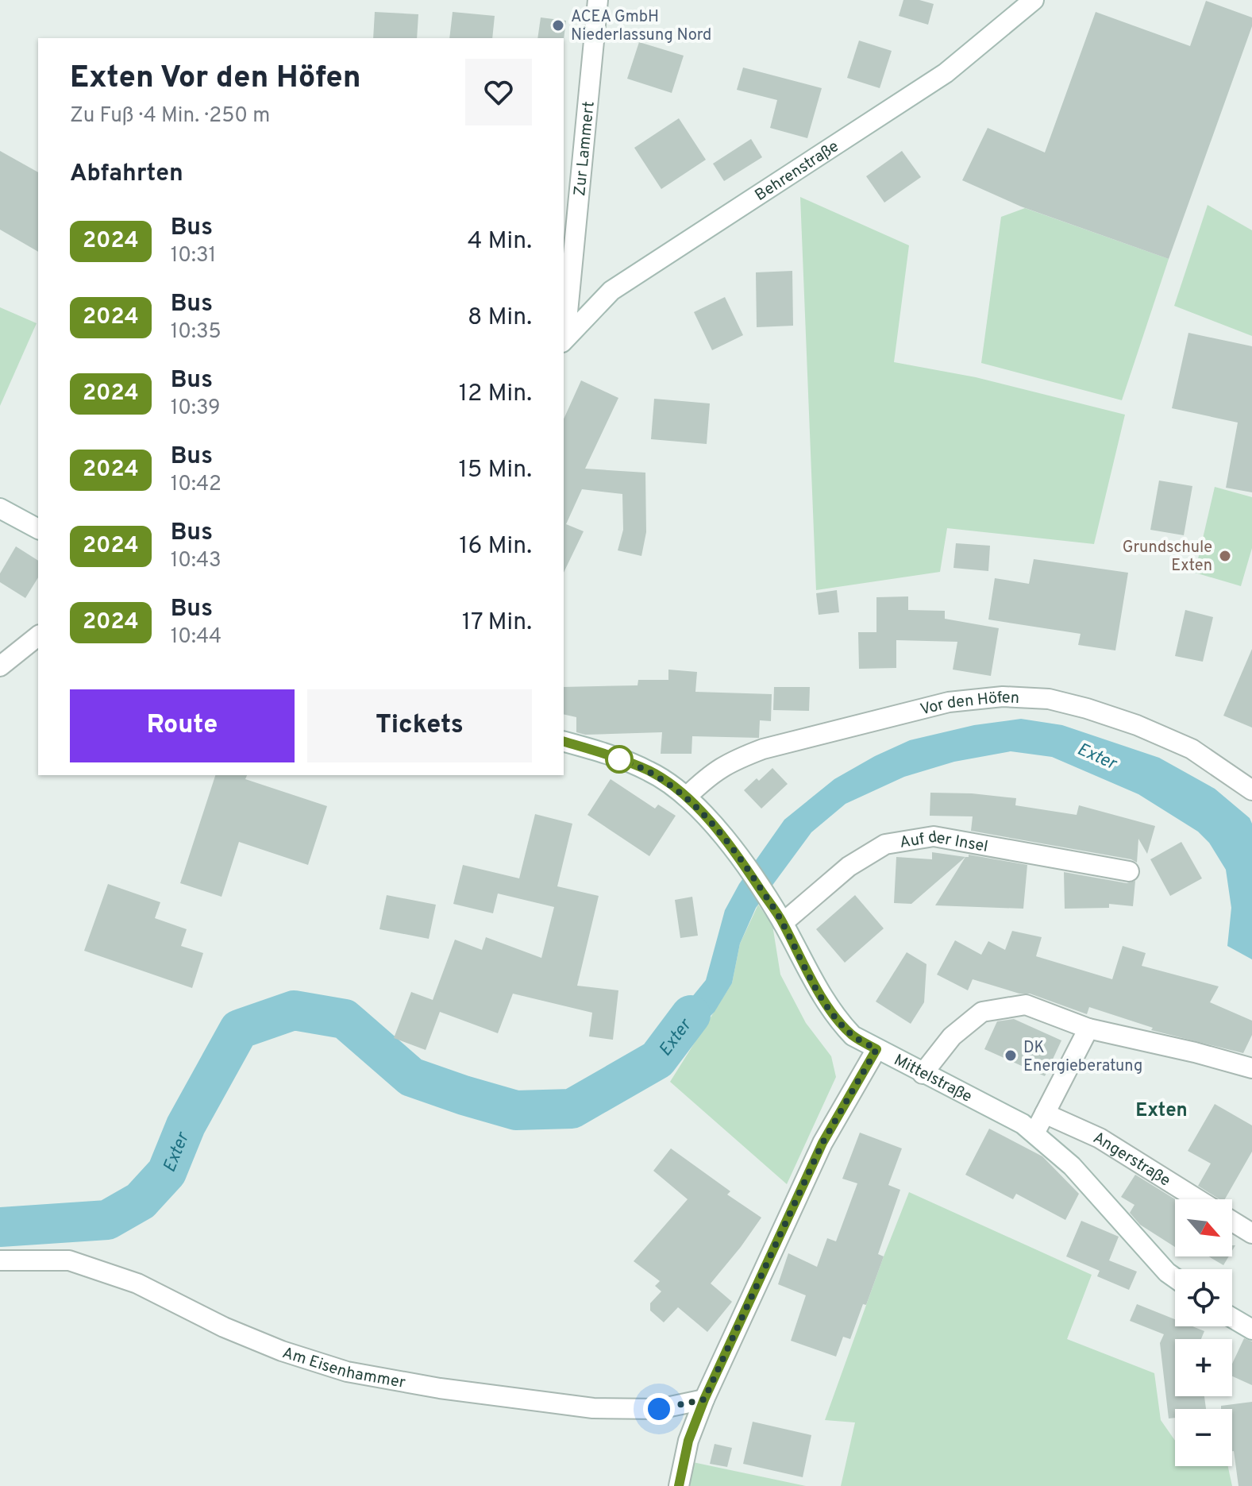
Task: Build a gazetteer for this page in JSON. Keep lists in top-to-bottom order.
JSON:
{
  "streets": {
    "street": [
      "Zur Lammert",
      "Behrenstraße",
      "Vor den Höfen",
      "Auf der Insel",
      "Mittelstraße",
      "Angerstraße",
      "Am Eisenhammer"
    ]
  },
  "crossings": [
    ["Zur Lammert", "Behrenstraße"],
    ["Vor den Höfen", "Mittelstraße"],
    ["Auf der Insel", "Mittelstraße"]
  ],
  "districts": ["Exten"],
  "water": ["Exter"],
  "places": ["ACEA GmbH Niederlassung Nord", "Grundschule Exten", "DK Energieberatung"],
  "lines": ["bus line 2024"],
  "north": "bottom right",
  "page": {
    "heading": [
      ["Exten Vor den Höfen", "Zu Fuß · 4 Min. · 250 m"],
      "Abfahrten"
    ],
    "list": [
      {
        "mark": "2024",
        "name": "Bus",
        "note": "10:31",
        "value": "4 Min."
      },
      {
        "mark": "2024",
        "name": "Bus",
        "note": "10:35",
        "value": "8 Min."
      },
      {
        "mark": "2024",
        "name": "Bus",
        "note": "10:39",
        "value": "12 Min."
      },
      {
        "mark": "2024",
        "name": "Bus",
        "note": "10:42",
        "value": "15 Min."
      },
      {
        "mark": "2024",
        "name": "Bus",
        "note": "10:43",
        "value": "16 Min."
      },
      {
        "mark": "2024",
        "name": "Bus",
        "note": "10:44",
        "value": "17 Min."
      }
    ],
    "buttons": ["Route", "Tickets"],
    "map_buttons": ["+", "−"]
  }
}
